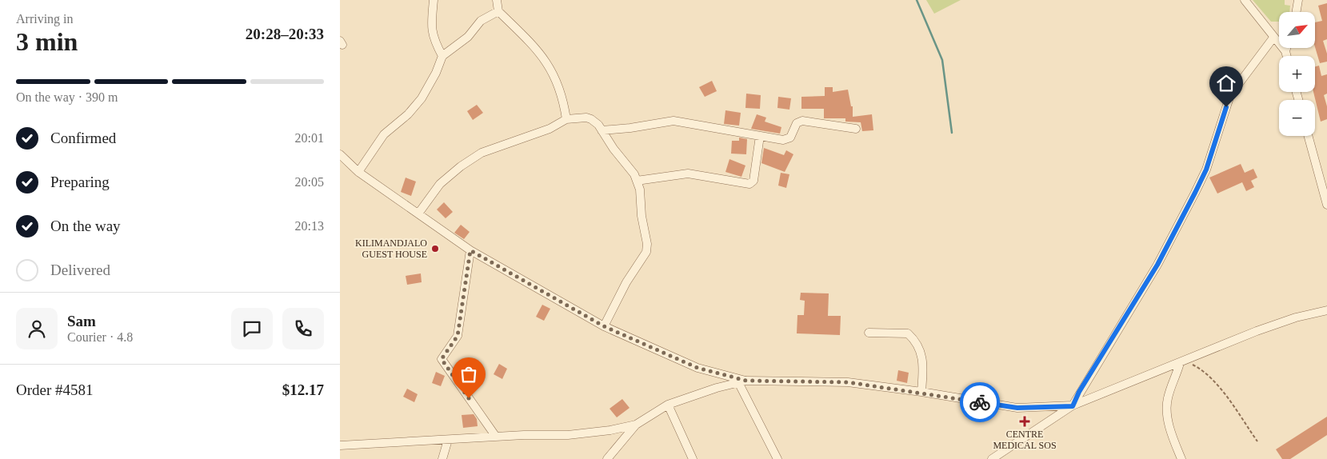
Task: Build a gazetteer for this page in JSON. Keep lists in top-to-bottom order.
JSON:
{
  "places": {
    "other": ["KILIMANDJALO GUEST HOUSE"],
    "health": ["CENTRE MEDICAL SOS"]
  },
  "north": "top right",
  "page": {
    "heading": ["3 min", "Arriving in", "20:28–20:33"],
    "panel": [
      "Sam",
      "Courier · 4.8",
      "Order #4581",
      "$12.17"
    ],
    "map_buttons": ["+", "−"],
    "bar": "On the way · 390 m",
    "list": [
      ["Confirmed", "20:01"],
      ["Preparing", "20:05"],
      ["On the way", "20:13"],
      "Delivered"
    ]
  }
}
